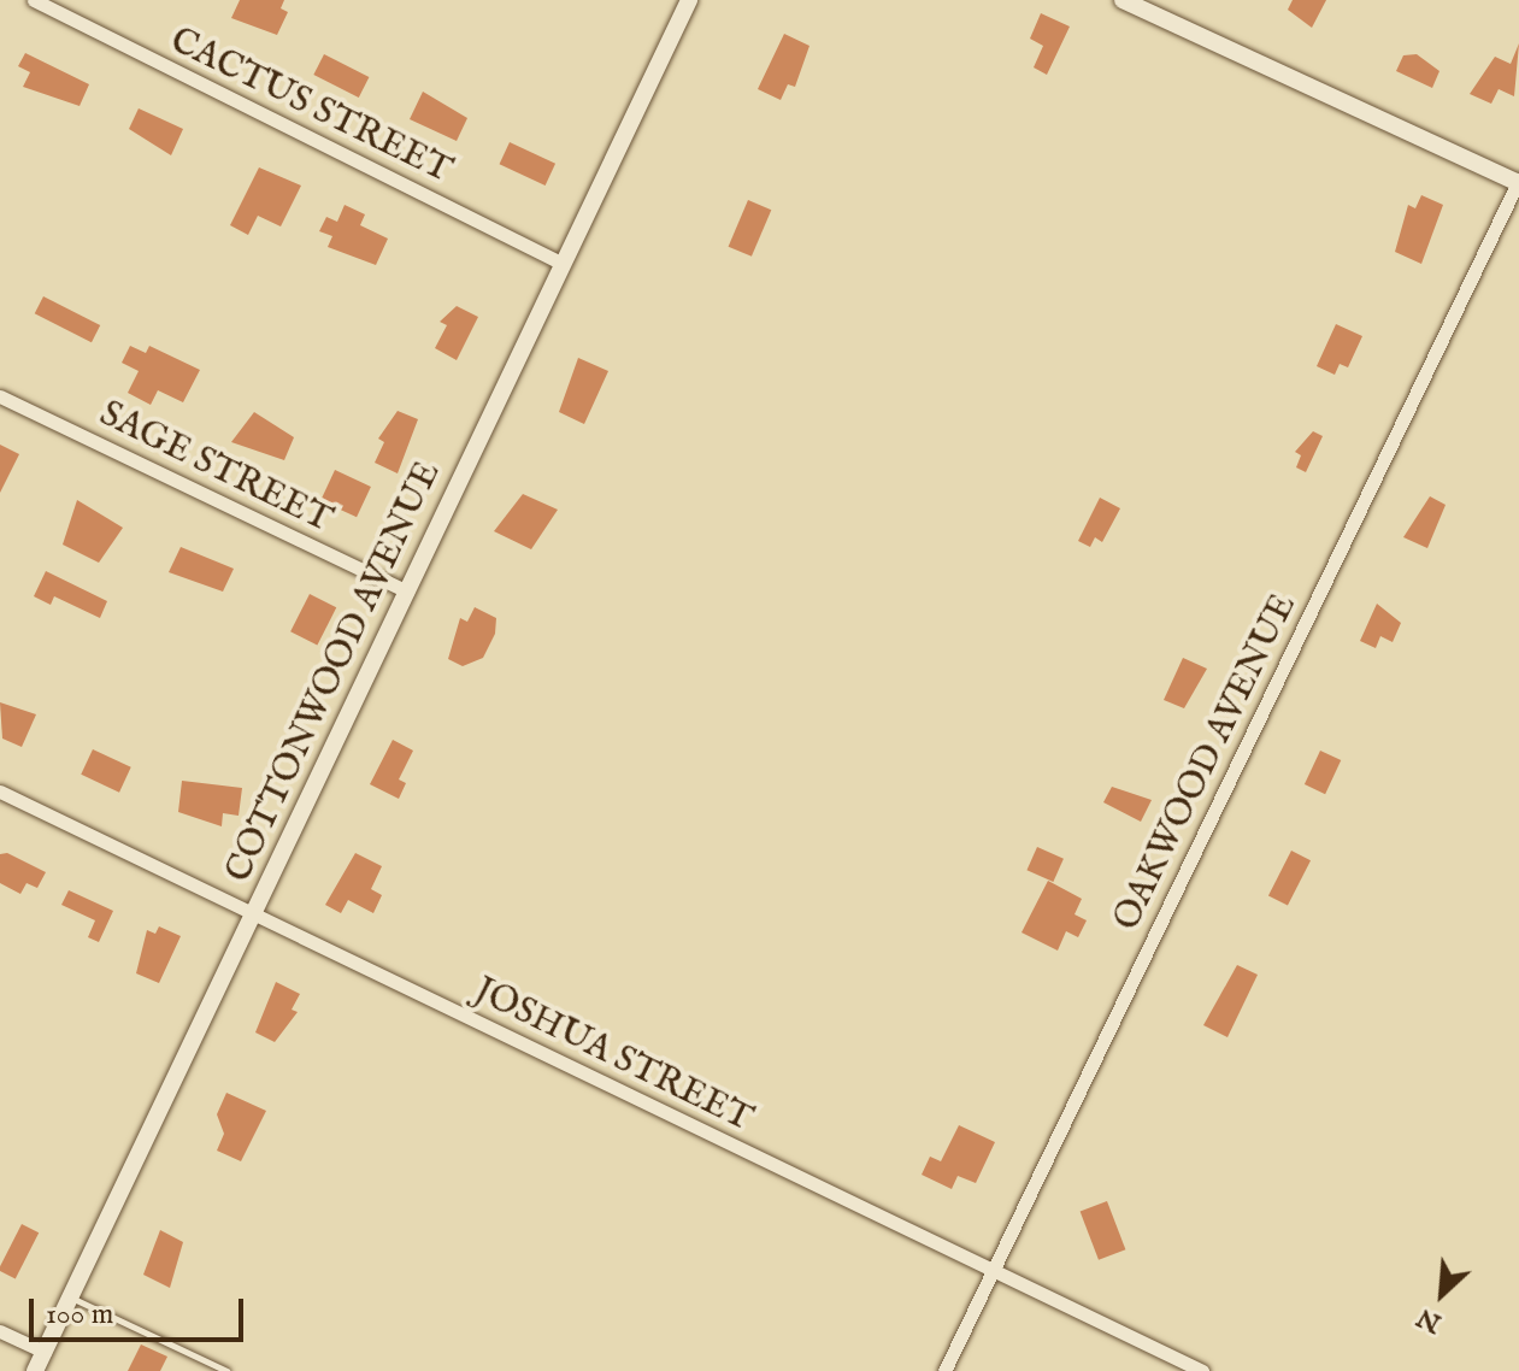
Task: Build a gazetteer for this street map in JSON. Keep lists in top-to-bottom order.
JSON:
{
  "streets": {
    "street": [
      "CACTUS STREET",
      "SAGE STREET",
      "COTTONWOOD AVENUE",
      "OAKWOOD AVENUE",
      "JOSHUA STREET"
    ]
  },
  "crossings": [
    ["CACTUS STREET", "COTTONWOOD AVENUE"],
    ["SAGE STREET", "COTTONWOOD AVENUE"],
    ["COTTONWOOD AVENUE", "JOSHUA STREET"],
    ["OAKWOOD AVENUE", "JOSHUA STREET"]
  ],
  "scale_bar": "100 m",
  "north": "bottom left"
}
